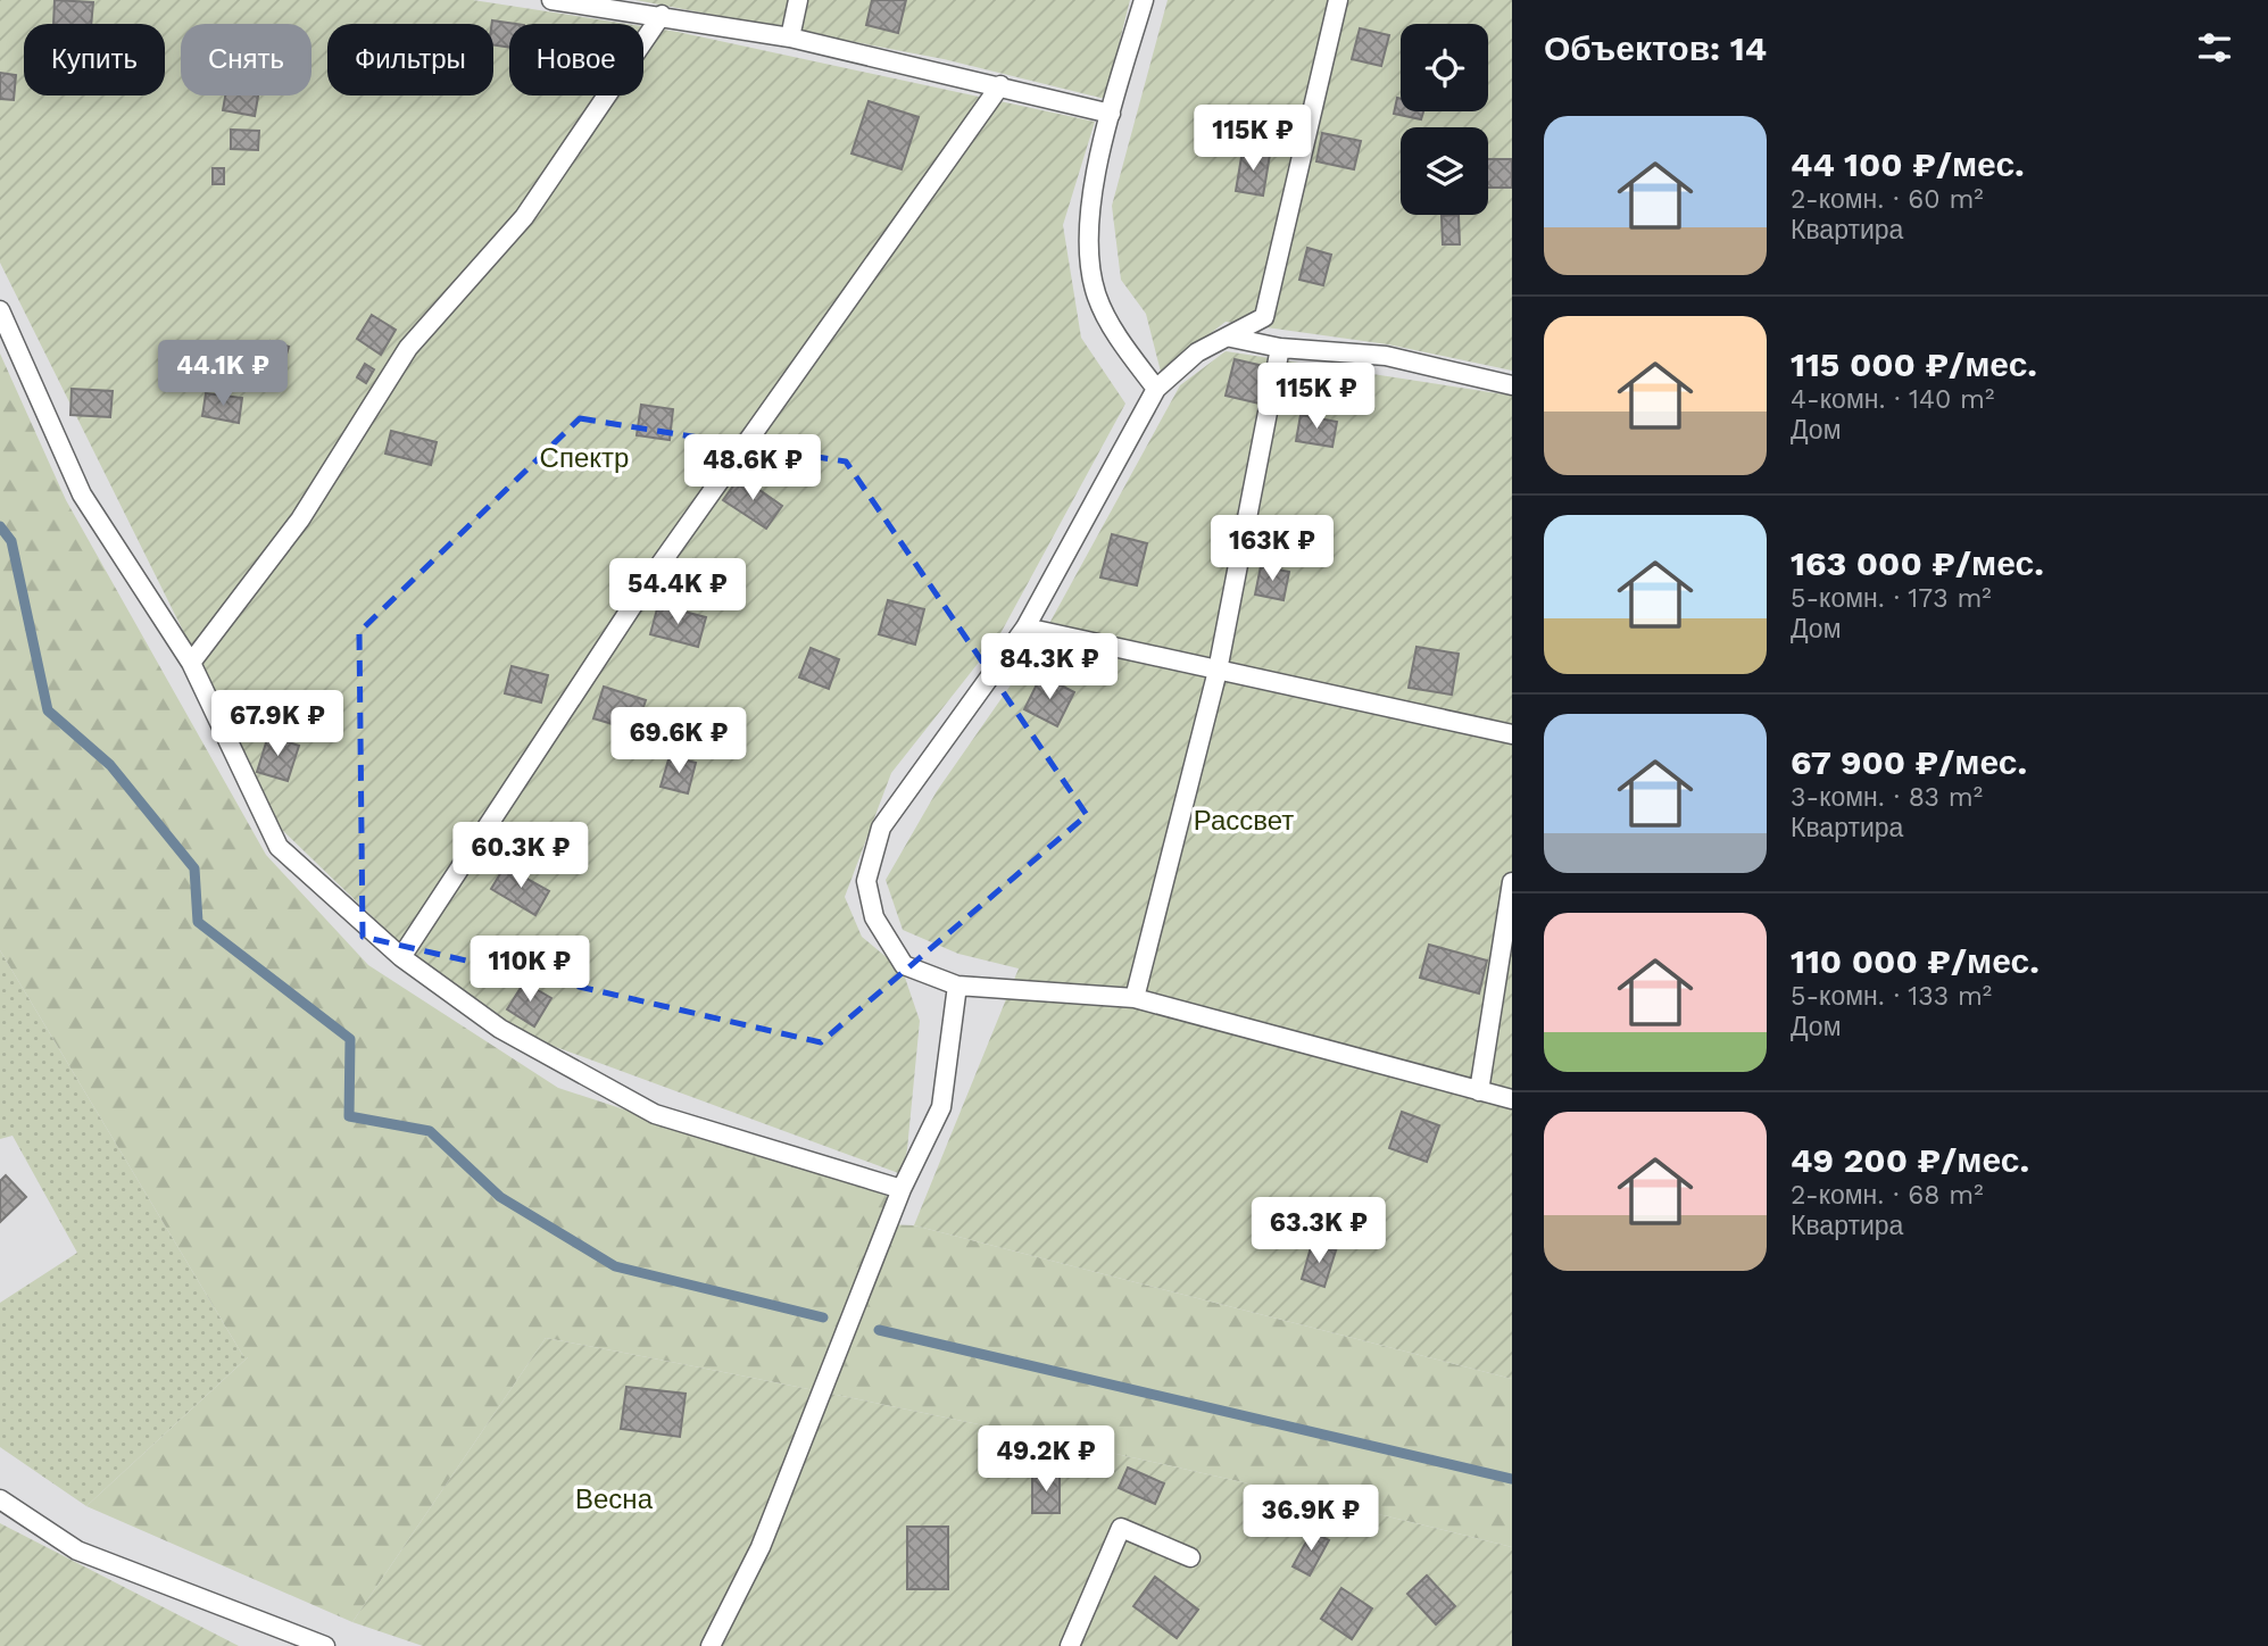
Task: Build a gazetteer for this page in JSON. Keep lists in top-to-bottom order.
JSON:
{
  "parks": ["Спектр", "Рассвет", "Весна"],
  "page": {
    "heading": "Объектов: 14",
    "chip": [
      "Купить",
      "Снять",
      "Фильтры",
      "Новое"
    ],
    "list": [
      {
        "name": "44 100 ₽/мес.",
        "note": "2-комн. · 60 m² · Квартира"
      },
      {
        "name": "115 000 ₽/мес.",
        "note": "4-комн. · 140 m² · Дом"
      },
      {
        "name": "163 000 ₽/мес.",
        "note": "5-комн. · 173 m² · Дом"
      },
      {
        "name": "67 900 ₽/мес.",
        "note": "3-комн. · 83 m² · Квартира"
      },
      {
        "name": "110 000 ₽/мес.",
        "note": "5-комн. · 133 m² · Дом"
      },
      {
        "name": "49 200 ₽/мес.",
        "note": "2-комн. · 68 m² · Квартира"
      }
    ],
    "price": [
      "115K ₽",
      "44.1K ₽",
      "115K ₽",
      "48.6K ₽",
      "163K ₽",
      "54.4K ₽",
      "84.3K ₽",
      "67.9K ₽",
      "69.6K ₽",
      "60.3K ₽",
      "110K ₽",
      "63.3K ₽",
      "49.2K ₽",
      "36.9K ₽"
    ]
  }
}
